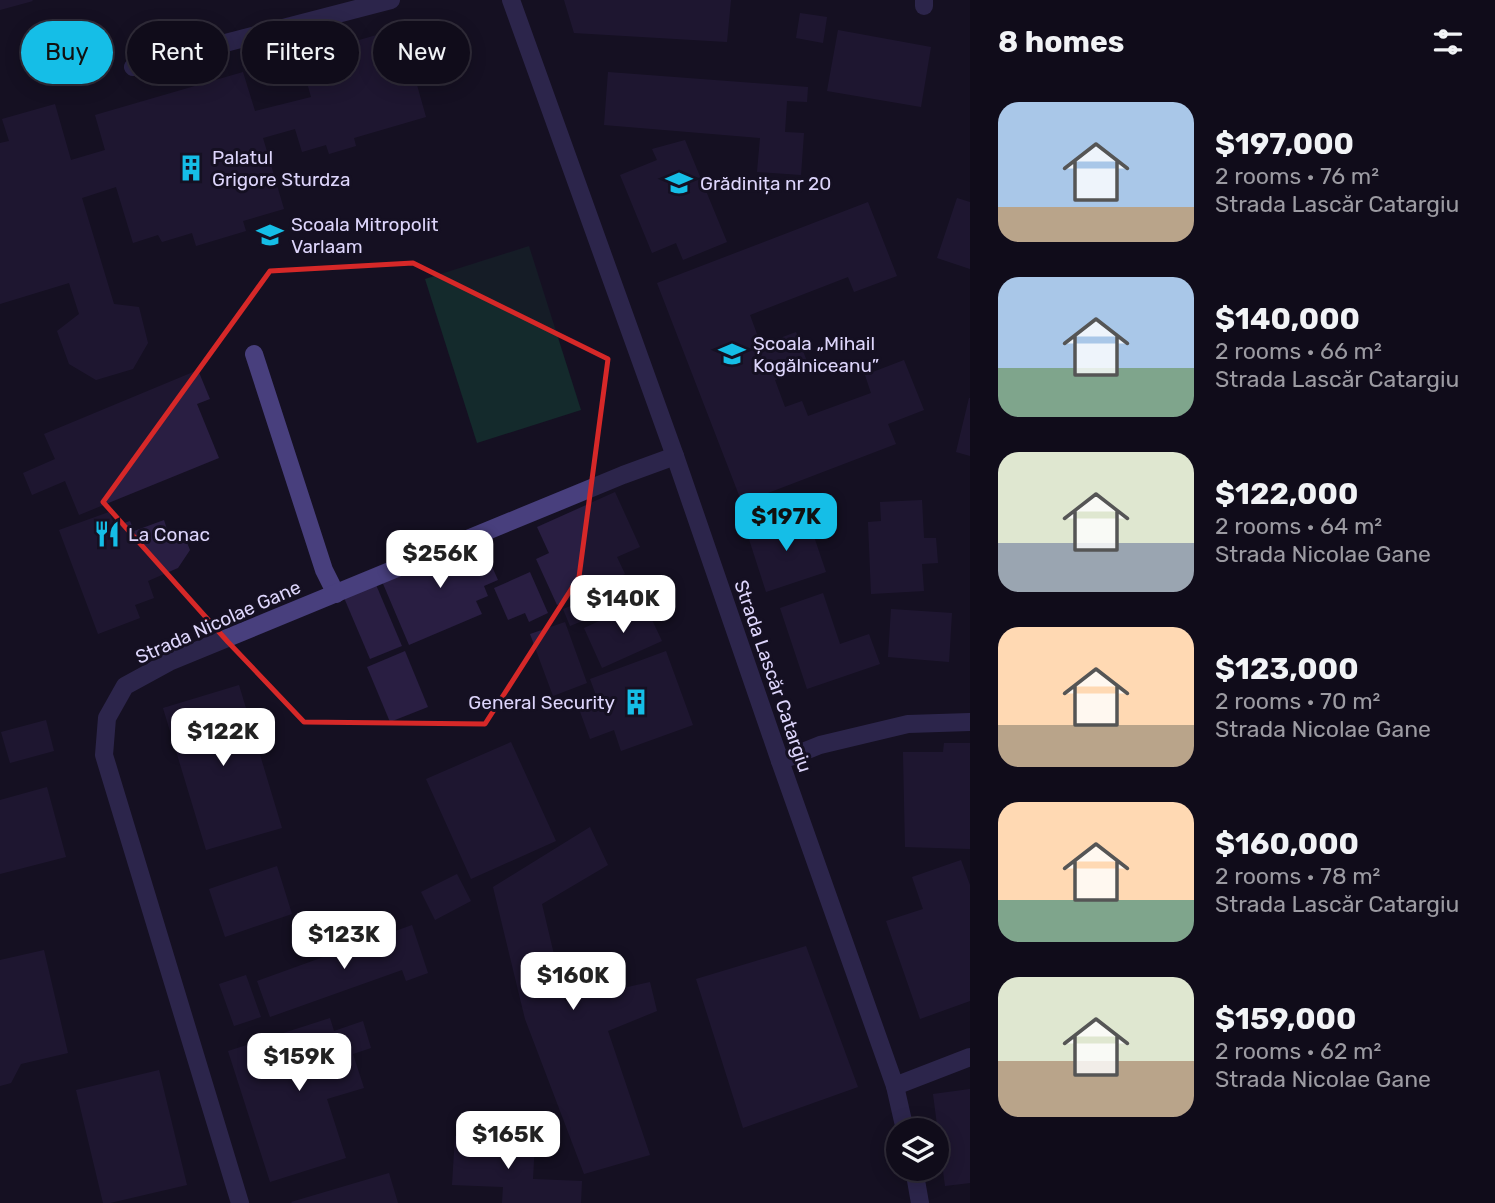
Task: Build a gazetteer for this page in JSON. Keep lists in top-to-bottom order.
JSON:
{
  "streets": {
    "street": ["Strada Nicolae Gane", "Strada Lascăr Catargiu"]
  },
  "crossings": [
    ["Strada Nicolae Gane", "Strada Lascăr Catargiu"]
  ],
  "places": {
    "building": ["Palatul Grigore Sturdza", "General Security"],
    "school or university": ["Grădinița nr 20", "Scoala Mitropolit Varlaam", "Școala „Mihail Kogălniceanu”"],
    "restaurant": ["La Conac"]
  },
  "page": {
    "heading": "8 homes",
    "chip": [
      "Buy",
      "Rent",
      "Filters",
      "New"
    ],
    "list": [
      {
        "name": "$197,000",
        "note": "2 rooms · 76 m² · Strada Lascăr Catargiu"
      },
      {
        "name": "$140,000",
        "note": "2 rooms · 66 m² · Strada Lascăr Catargiu"
      },
      {
        "name": "$122,000",
        "note": "2 rooms · 64 m² · Strada Nicolae Gane"
      },
      {
        "name": "$123,000",
        "note": "2 rooms · 70 m² · Strada Nicolae Gane"
      },
      {
        "name": "$160,000",
        "note": "2 rooms · 78 m² · Strada Lascăr Catargiu"
      },
      {
        "name": "$159,000",
        "note": "2 rooms · 62 m² · Strada Nicolae Gane"
      }
    ],
    "price": [
      "$197K",
      "$256K",
      "$140K",
      "$122K",
      "$123K",
      "$160K",
      "$159K",
      "$165K"
    ]
  }
}
